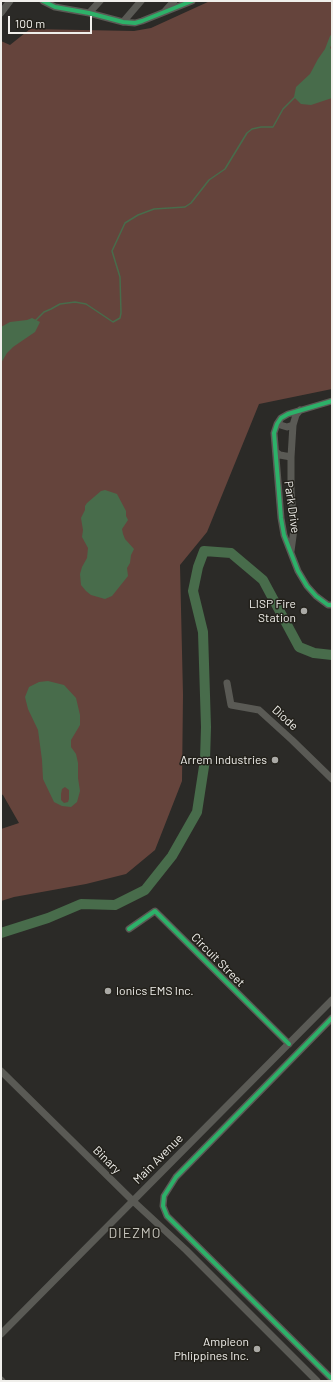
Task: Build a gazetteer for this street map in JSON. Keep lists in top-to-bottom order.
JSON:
{
  "streets": {
    "street": [
      "Park Drive",
      "Diode",
      "Circuit Street",
      "Main Avenue",
      "Binary"
    ]
  },
  "crossings": [
    ["Circuit Street", "Main Avenue"],
    ["Main Avenue", "Binary"]
  ],
  "districts": ["DIEZMO"],
  "places": [
    "LISP Fire Station",
    "Arrem Industries",
    "Ionics EMS Inc.",
    "Ampleon Phlippines Inc."
  ],
  "scale_bar": "100 m"
}
